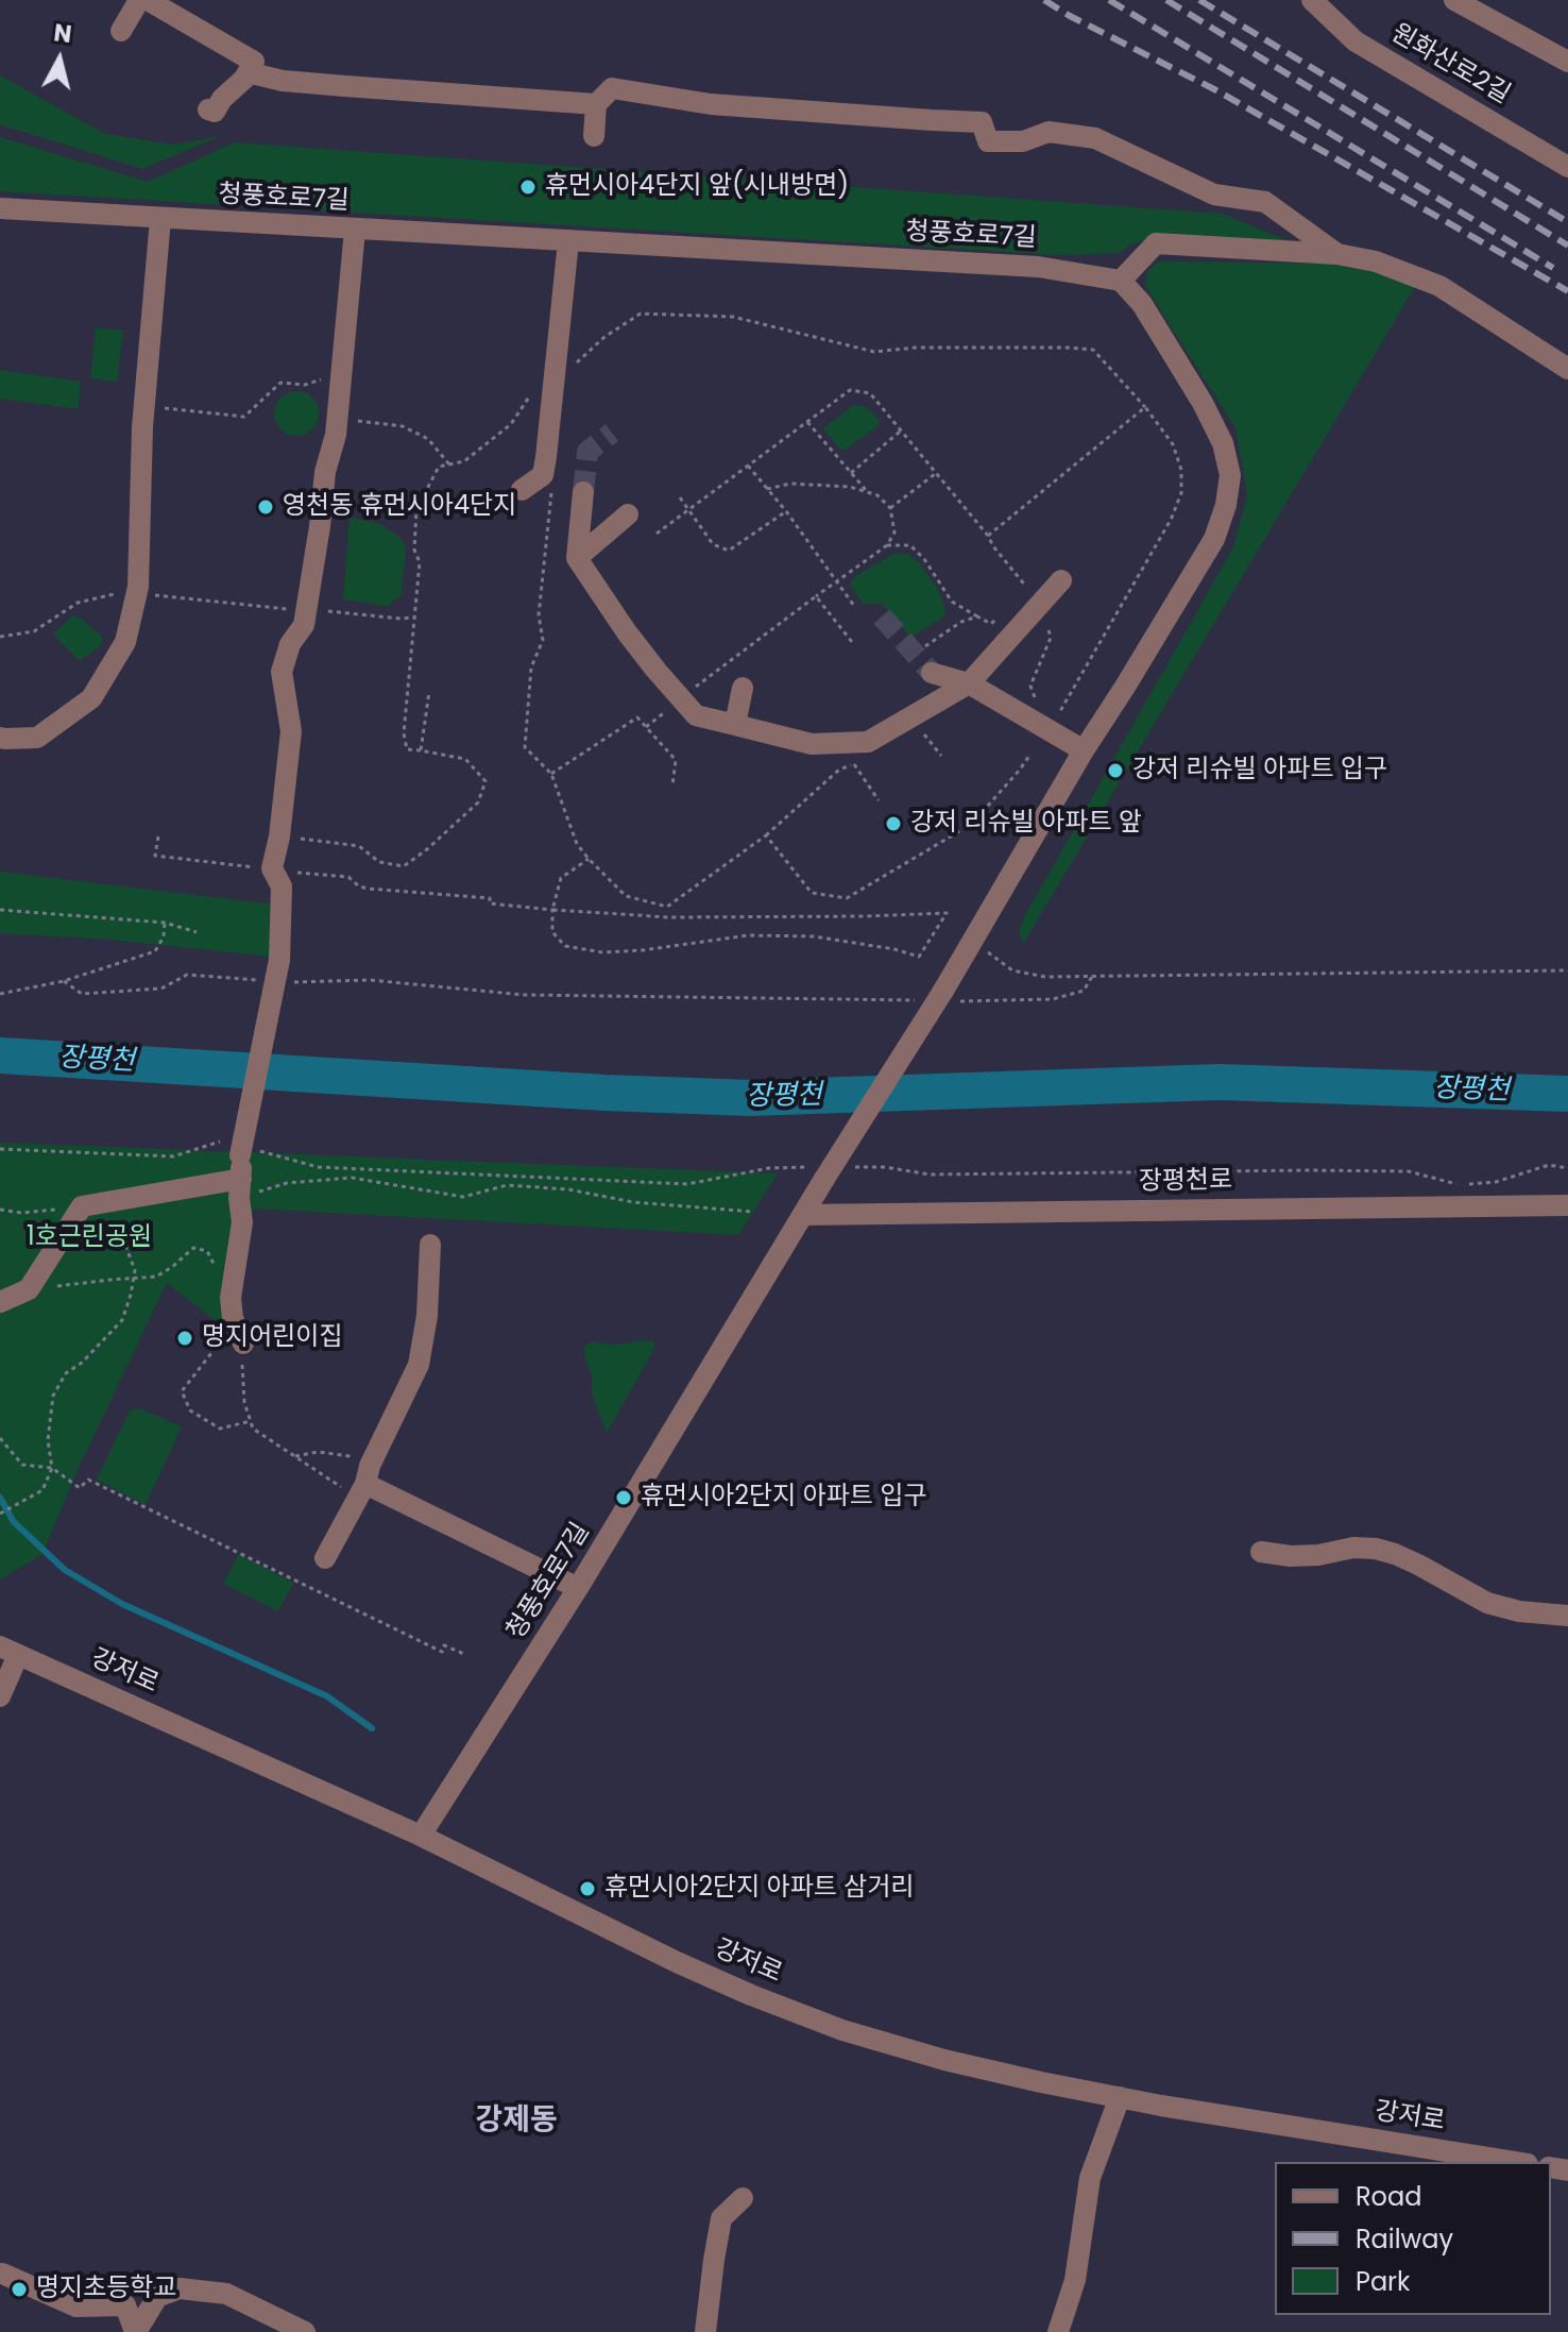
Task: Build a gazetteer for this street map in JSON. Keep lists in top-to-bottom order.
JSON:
{
  "streets": {
    "street": [
      "원화산로2길",
      "청풍호로7길",
      "장평천로",
      "강저로"
    ]
  },
  "crossings": [
    ["청풍호로7길", "장평천로"],
    ["청풍호로7길", "강저로"]
  ],
  "districts": ["강제동"],
  "water": ["장평천"],
  "parks": ["1호근린공원"],
  "places": [
    "휴먼시아4단지 앞(시내방면)",
    "영천동 휴먼시아4단지",
    "강저 리슈빌 아파트 입구",
    "강저 리슈빌 아파트 앞",
    "명지어린이집",
    "휴먼시아2단지 아파트 입구",
    "휴먼시아2단지 아파트 삼거리",
    "명지초등학교"
  ],
  "legend": ["Road", "Railway", "Park"],
  "north": "top"
}
